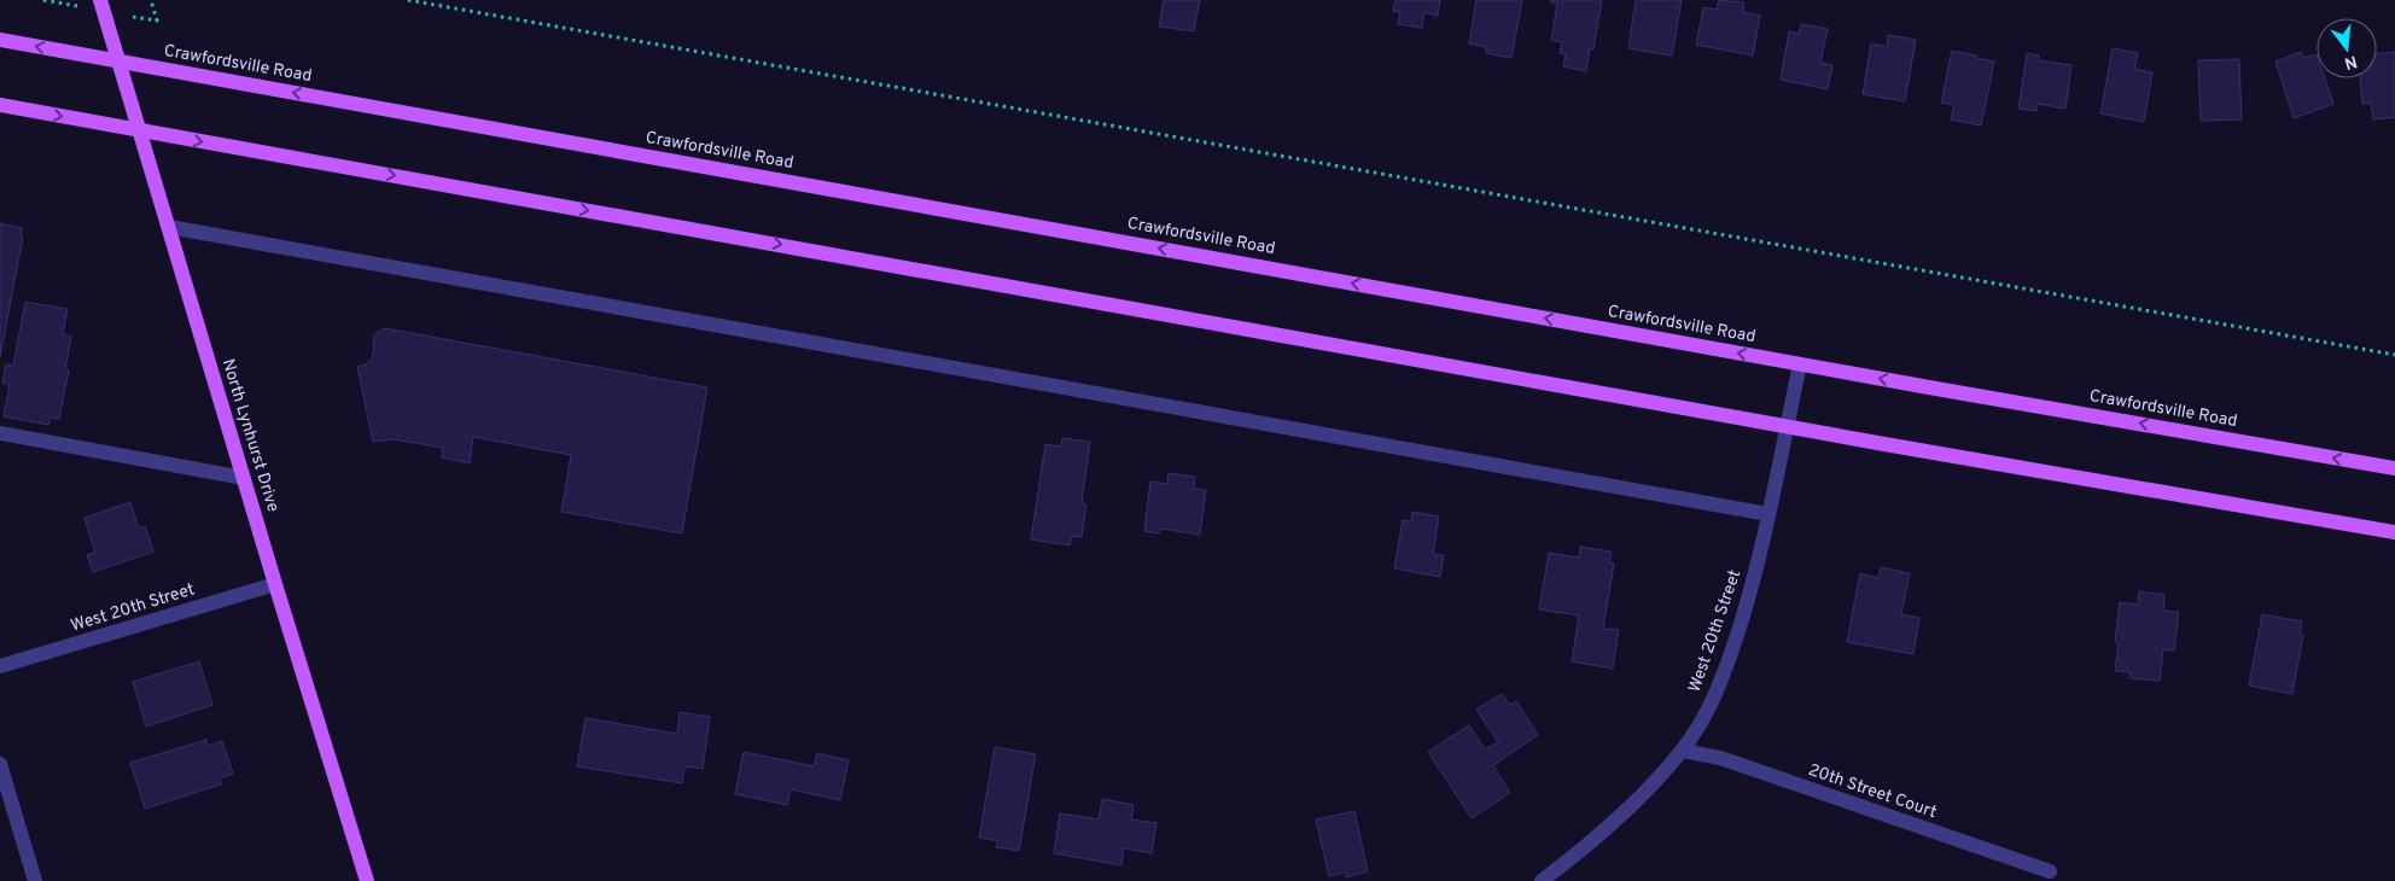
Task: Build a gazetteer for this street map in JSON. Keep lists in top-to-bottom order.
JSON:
{
  "streets": {
    "main road": ["Crawfordsville Road", "North Lynhurst Drive"],
    "street": ["West 20th Street", "20th Street Court"]
  },
  "crossings": [
    ["Crawfordsville Road", "North Lynhurst Drive"],
    ["Crawfordsville Road", "West 20th Street"],
    ["North Lynhurst Drive", "West 20th Street"],
    ["West 20th Street", "20th Street Court"]
  ],
  "north": "bottom"
}
